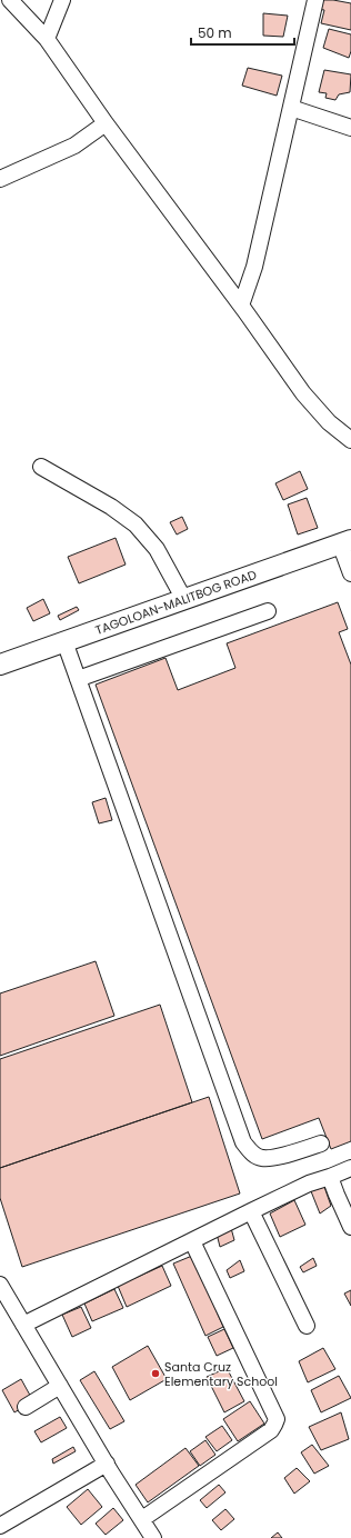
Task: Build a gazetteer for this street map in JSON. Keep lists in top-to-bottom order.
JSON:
{
  "streets": {
    "main road": ["TAGOLOAN-MALITBOG ROAD"]
  },
  "places": ["Santa Cruz Elementary School"],
  "scale_bar": "50 m"
}
